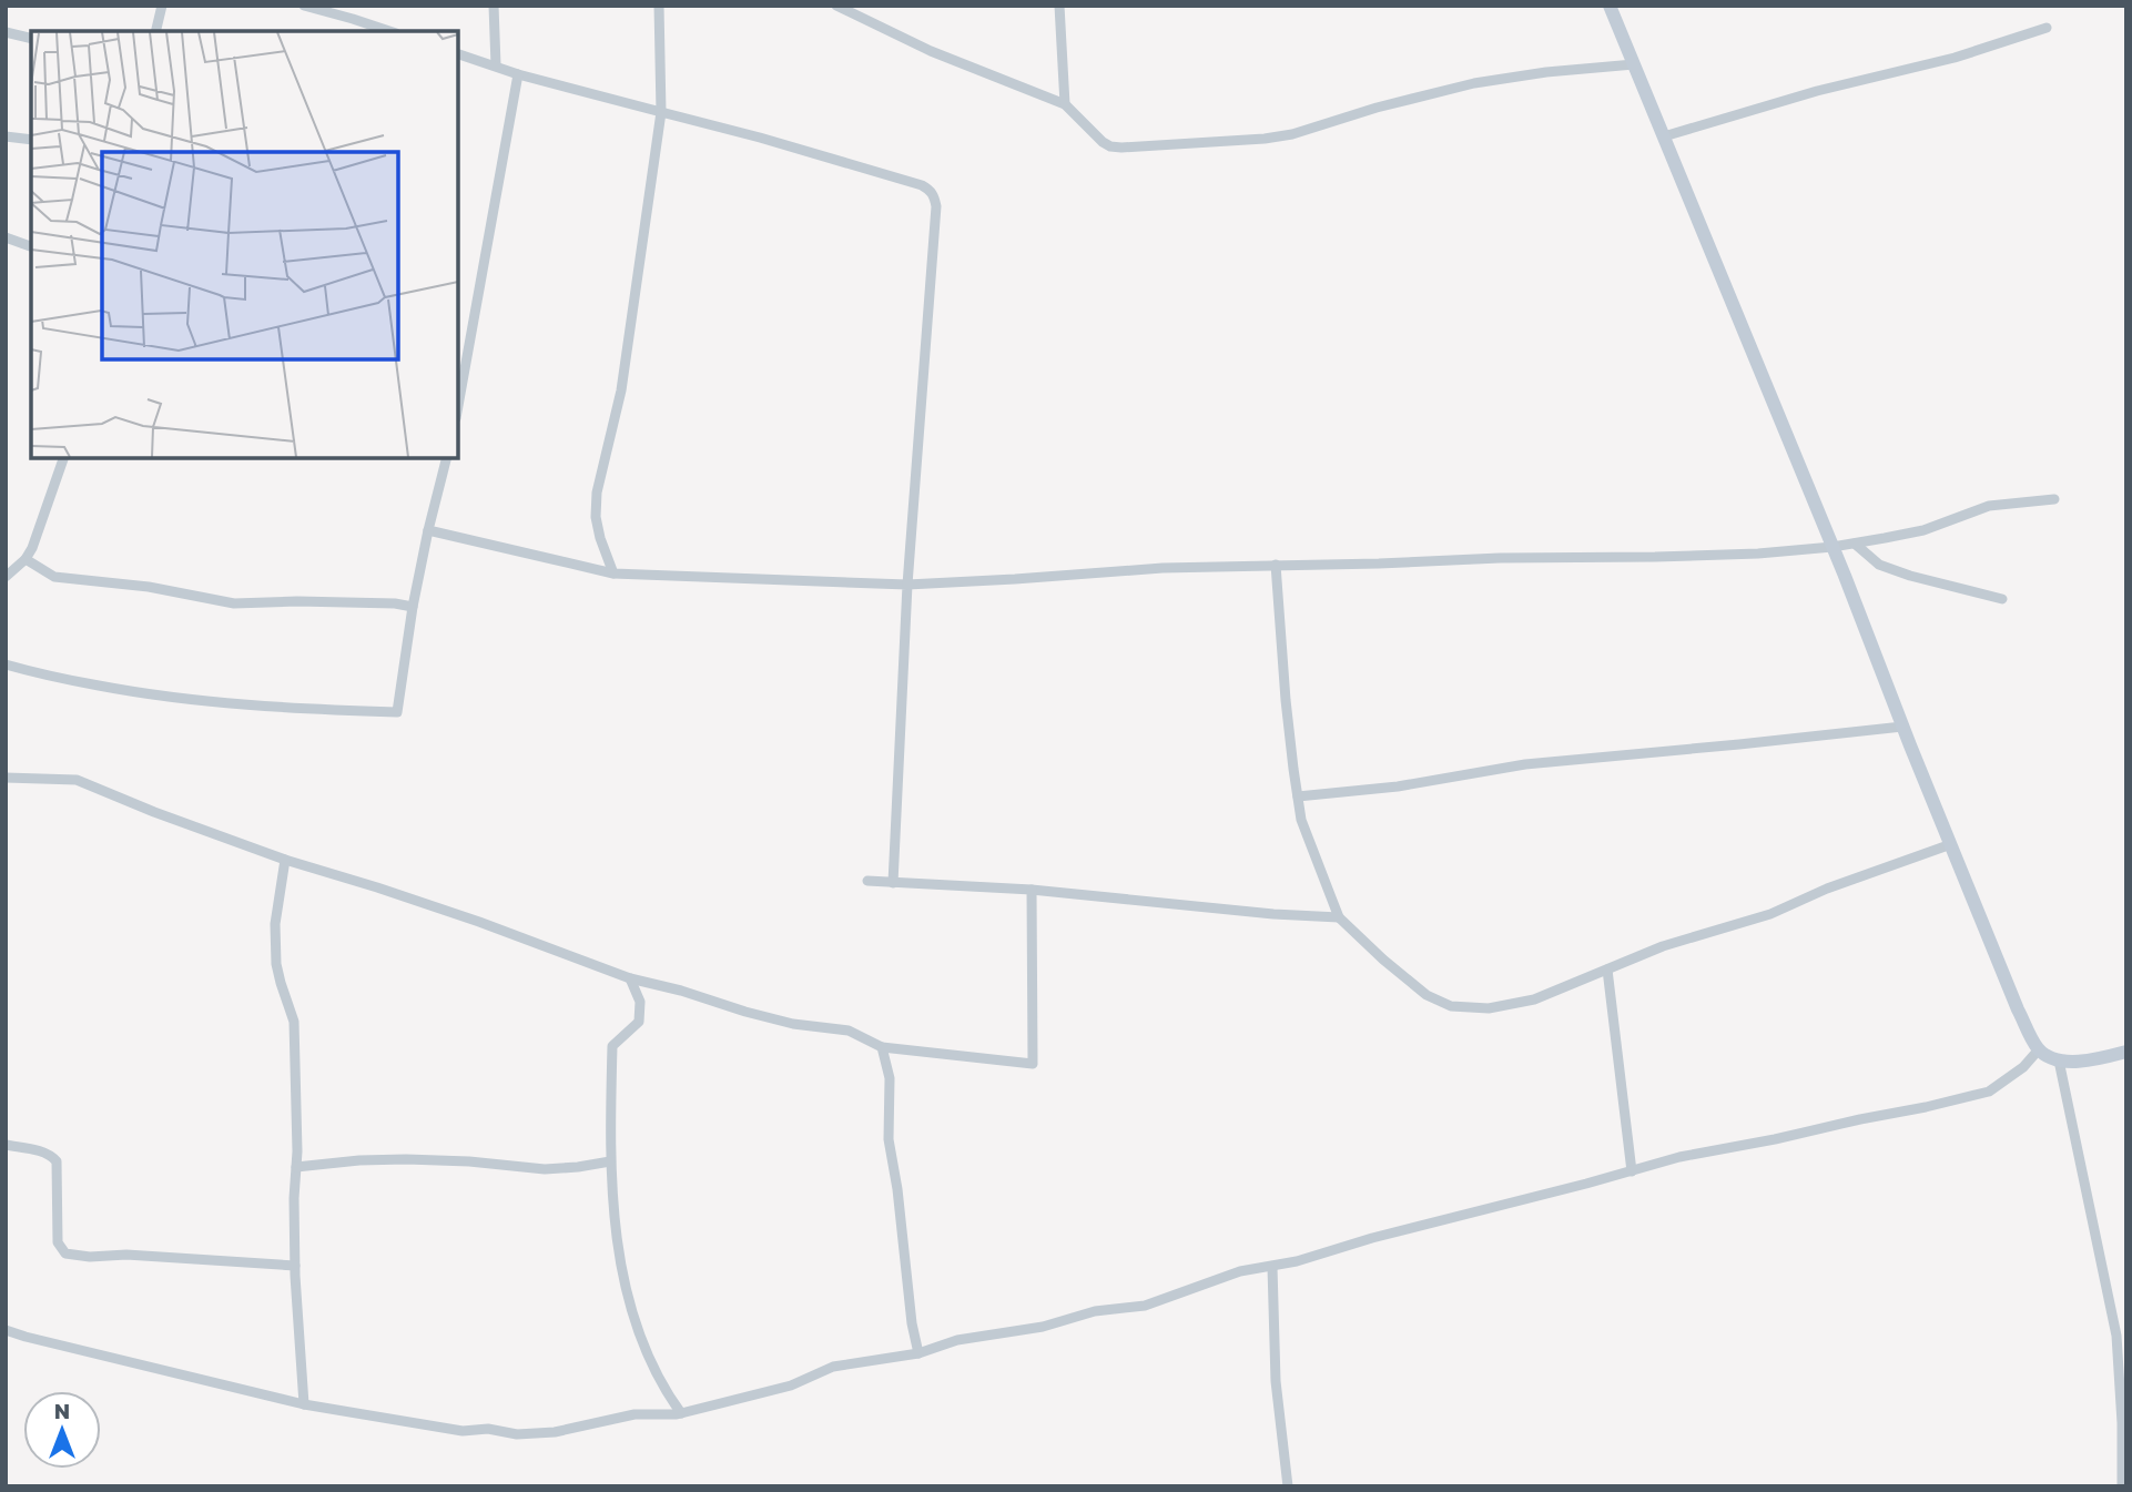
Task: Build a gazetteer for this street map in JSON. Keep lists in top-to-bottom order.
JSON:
{
  "north": "top"
}
